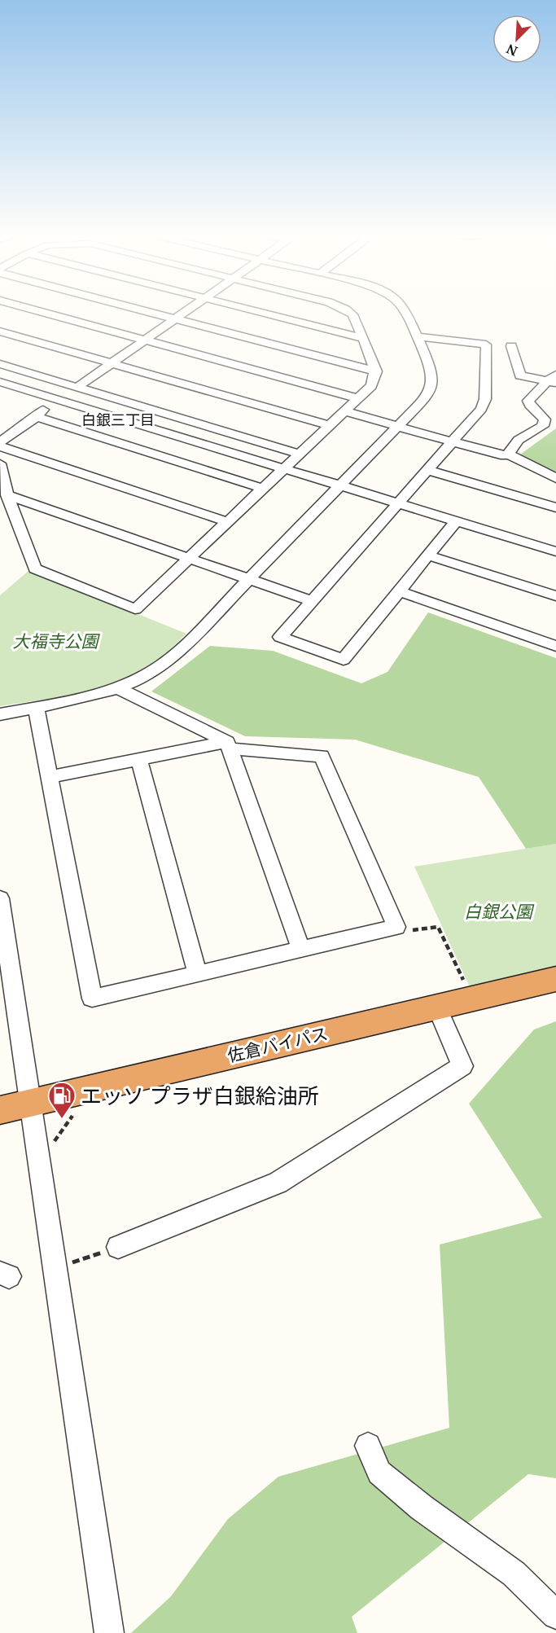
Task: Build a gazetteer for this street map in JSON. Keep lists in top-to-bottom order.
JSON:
{
  "streets": {
    "highway": ["佐倉バイパス"]
  },
  "districts": ["白銀三丁目"],
  "parks": ["大福寺公園", "白銀公園"],
  "places": {
    "fuel station": ["エッソ プラザ白銀給油所"]
  },
  "north": "bottom left"
}
